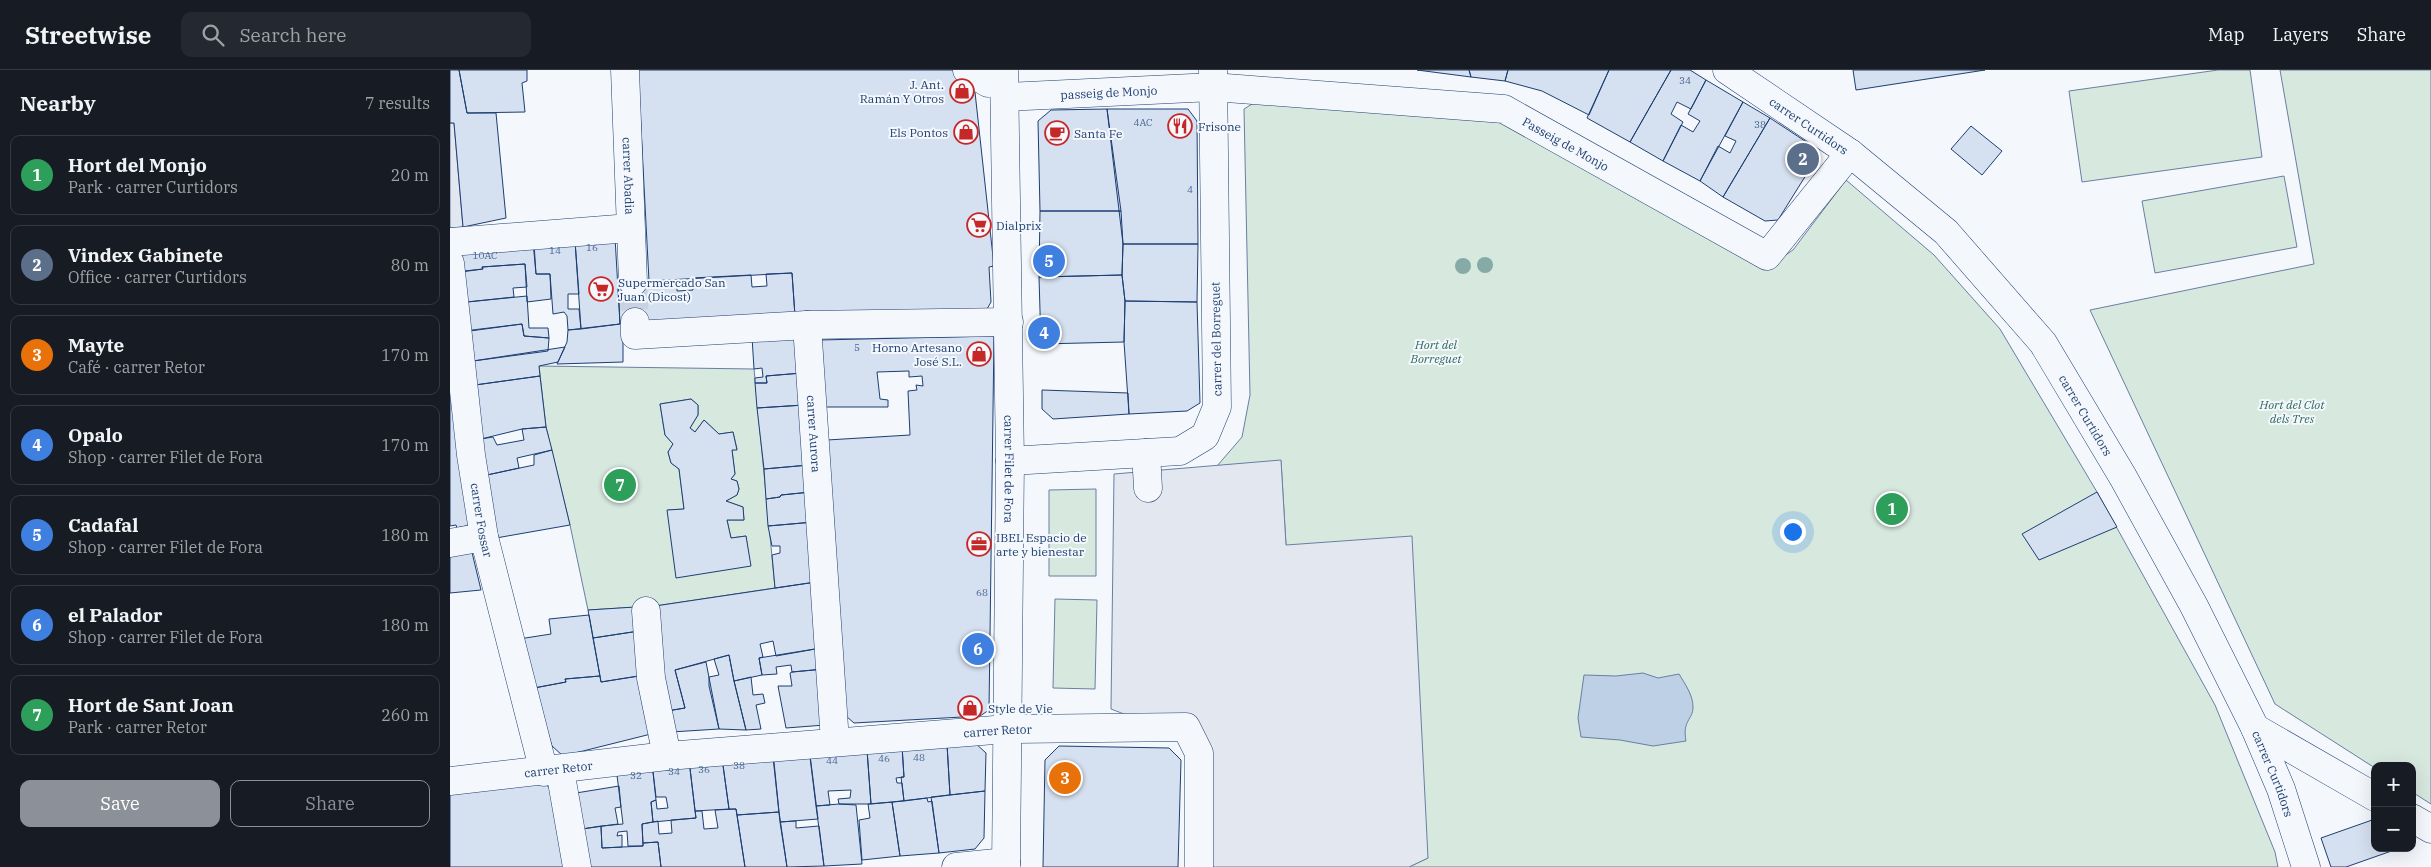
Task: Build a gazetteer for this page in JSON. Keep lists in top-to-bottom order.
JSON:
{
  "streets": {
    "street": [
      "passeig de Monjo",
      "carrer Curtidors",
      "Passeig de Monjo",
      "carrer Abadia",
      "carrer del Borreguet",
      "carrer Aurora",
      "carrer Filet de Fora",
      "carrer Fossar",
      "carrer Retor"
    ]
  },
  "crossings": [
    ["passeig de Monjo", "Passeig de Monjo"],
    ["passeig de Monjo", "carrer del Borreguet"],
    ["passeig de Monjo", "carrer Filet de Fora"],
    ["carrer Curtidors", "Passeig de Monjo"],
    ["Passeig de Monjo", "carrer del Borreguet"],
    ["carrer del Borreguet", "carrer Filet de Fora"],
    ["carrer Aurora", "carrer Retor"],
    ["carrer Filet de Fora", "carrer Retor"],
    ["carrer Fossar", "carrer Retor"]
  ],
  "parks": ["Hort del Borreguet", "Hort del Clot dels Tres"],
  "places": {
    "shop": [
      "J. Ant. Ramán Y Otros",
      "Els Pontos",
      "Horno Artesano José S.L.",
      "Style de Vie"
    ],
    "restaurant": ["Frisone"],
    "cafe": ["Santa Fe"],
    "supermarket": ["Dialprix", "Supermercado San Juan (Dicost)"],
    "office": ["IBEL Espacio de arte y bienestar"]
  },
  "house_numbers": [
    "34",
    "4AC",
    "38",
    "4",
    "16",
    "14",
    "10AC",
    "5",
    "68",
    "48",
    "46",
    "44",
    "38",
    "36",
    "34",
    "32"
  ],
  "page": {
    "header": "Streetwise",
    "search": "Search here",
    "nav": ["Map", "Layers", "Share"],
    "heading": ["Nearby", "7 results"],
    "list": [
      {
        "mark": "1",
        "name": "Hort del Monjo",
        "note": "Park · carrer Curtidors",
        "value": "20 m"
      },
      {
        "mark": "2",
        "name": "Vindex Gabinete",
        "note": "Office · carrer Curtidors",
        "value": "80 m"
      },
      {
        "mark": "3",
        "name": "Mayte",
        "note": "Café · carrer Retor",
        "value": "170 m"
      },
      {
        "mark": "4",
        "name": "Opalo",
        "note": "Shop · carrer Filet de Fora",
        "value": "170 m"
      },
      {
        "mark": "5",
        "name": "Cadafal",
        "note": "Shop · carrer Filet de Fora",
        "value": "180 m"
      },
      {
        "mark": "6",
        "name": "el Palador",
        "note": "Shop · carrer Filet de Fora",
        "value": "180 m"
      },
      {
        "mark": "7",
        "name": "Hort de Sant Joan",
        "note": "Park · carrer Retor",
        "value": "260 m"
      }
    ],
    "pins": [
      "2",
      "5",
      "4",
      "7",
      "1",
      "6",
      "3"
    ],
    "map_buttons": ["+", "−"],
    "buttons": ["Save", "Share"]
  }
}
